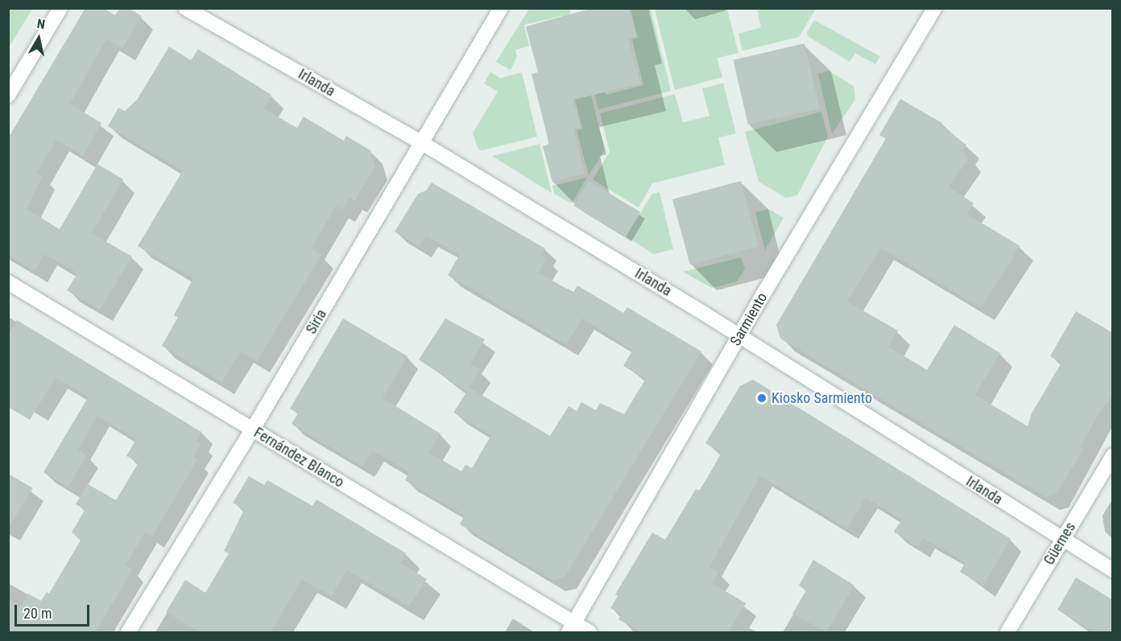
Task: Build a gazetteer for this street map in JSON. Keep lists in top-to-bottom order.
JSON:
{
  "streets": {
    "street": [
      "Irlanda",
      "Sarmiento",
      "Siria",
      "Fernández Blanco",
      "Güemes"
    ]
  },
  "crossings": [
    ["Irlanda", "Sarmiento"],
    ["Irlanda", "Siria"],
    ["Irlanda", "Güemes"],
    ["Sarmiento", "Fernández Blanco"],
    ["Siria", "Fernández Blanco"]
  ],
  "places": ["Kiosko Sarmiento"],
  "scale_bar": "20 m",
  "north": "top"
}
